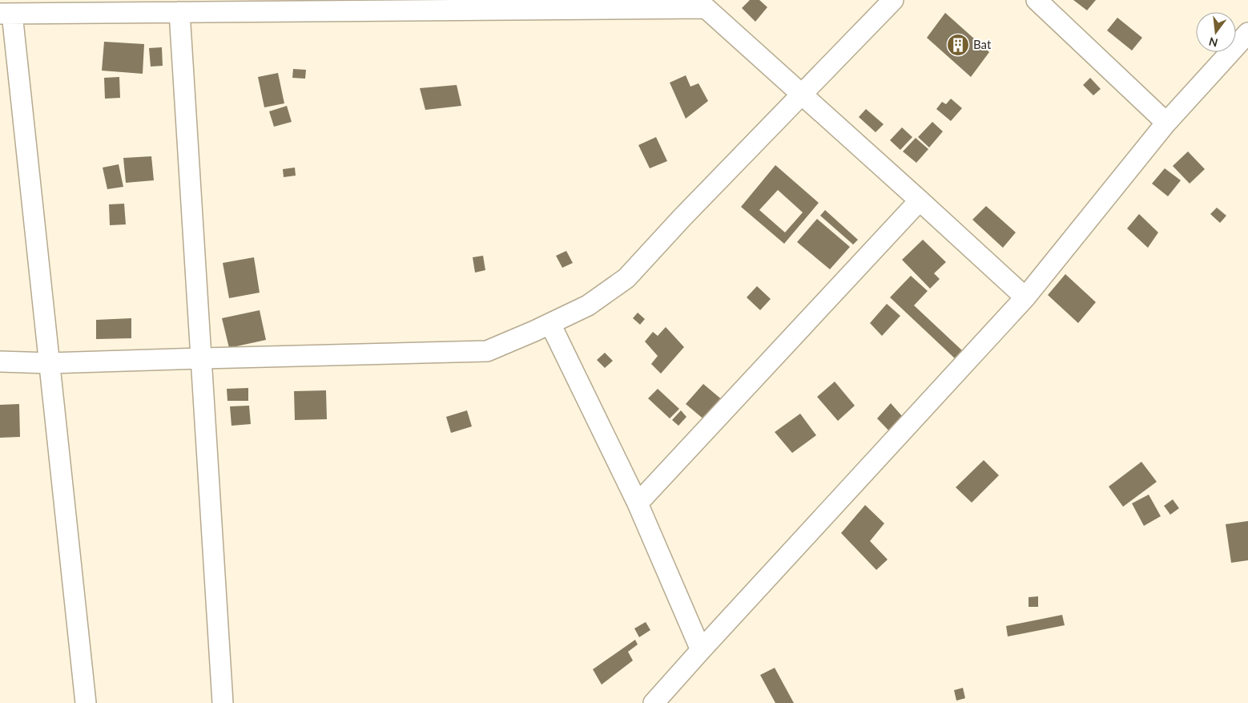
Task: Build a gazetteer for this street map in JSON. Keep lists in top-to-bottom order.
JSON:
{
  "places": {
    "building": ["Bat"]
  },
  "north": "bottom"
}
